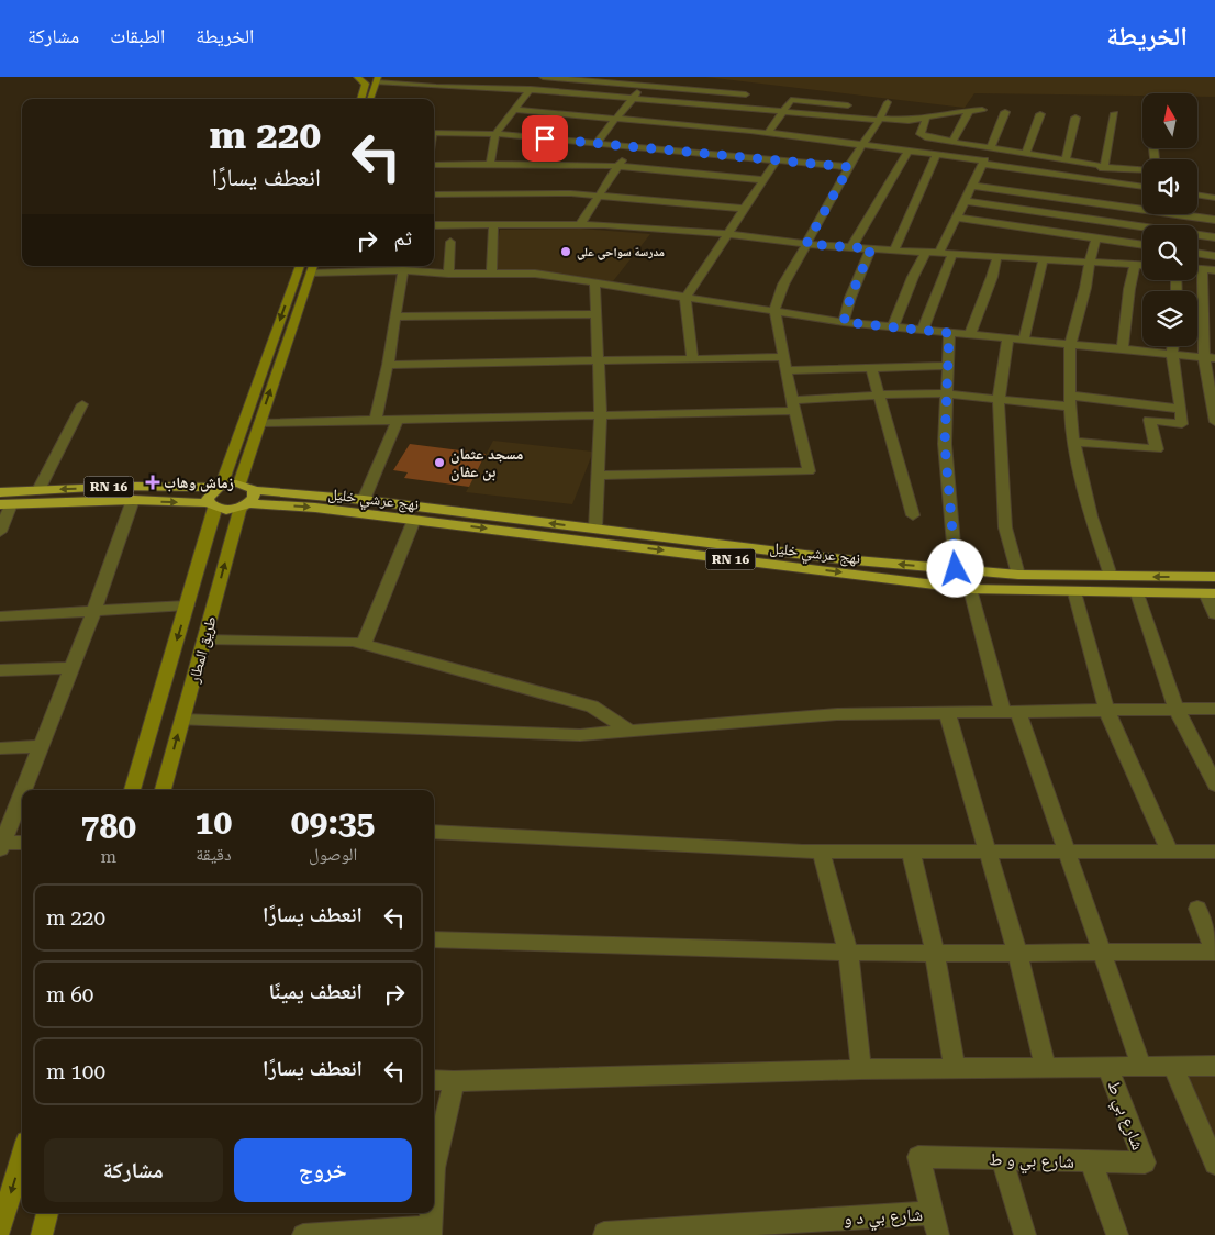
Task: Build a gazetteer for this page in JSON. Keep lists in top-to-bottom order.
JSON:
{
  "streets": {
    "highway": ["RN 16", "نهج عرشي خليل"],
    "main road": ["طريق المطار"],
    "street": ["شارع بي ط", "شارع بي و ط", "شارع بي د و"]
  },
  "crossings": [
    ["RN 16", "طريق المطار"],
    ["نهج عرشي خليل", "طريق المطار"],
    ["شارع بي ط", "شارع بي و ط"],
    ["شارع بي و ط", "شارع بي د و"]
  ],
  "places": {
    "other": ["مدرسة سواحي علي", "مسجد عثمان بن عفان"],
    "health": ["زماش وهاب"]
  },
  "north": "top",
  "page": {
    "header": "الخريطة",
    "nav": ["الخريطة", "الطبقات", "مشاركة"],
    "turn": ["220 m", "انعطف يسارًا"],
    "then": "ثم",
    "eta": [
      "09:35",
      "الوصول",
      "10",
      "دقيقة",
      "780",
      "m"
    ],
    "list": [
      {
        "name": "انعطف يسارًا",
        "value": "220 m"
      },
      {
        "name": "انعطف يمينًا",
        "value": "60 m"
      },
      {
        "name": "انعطف يسارًا",
        "value": "100 m"
      }
    ],
    "buttons": ["خروج", "مشاركة"]
  }
}
